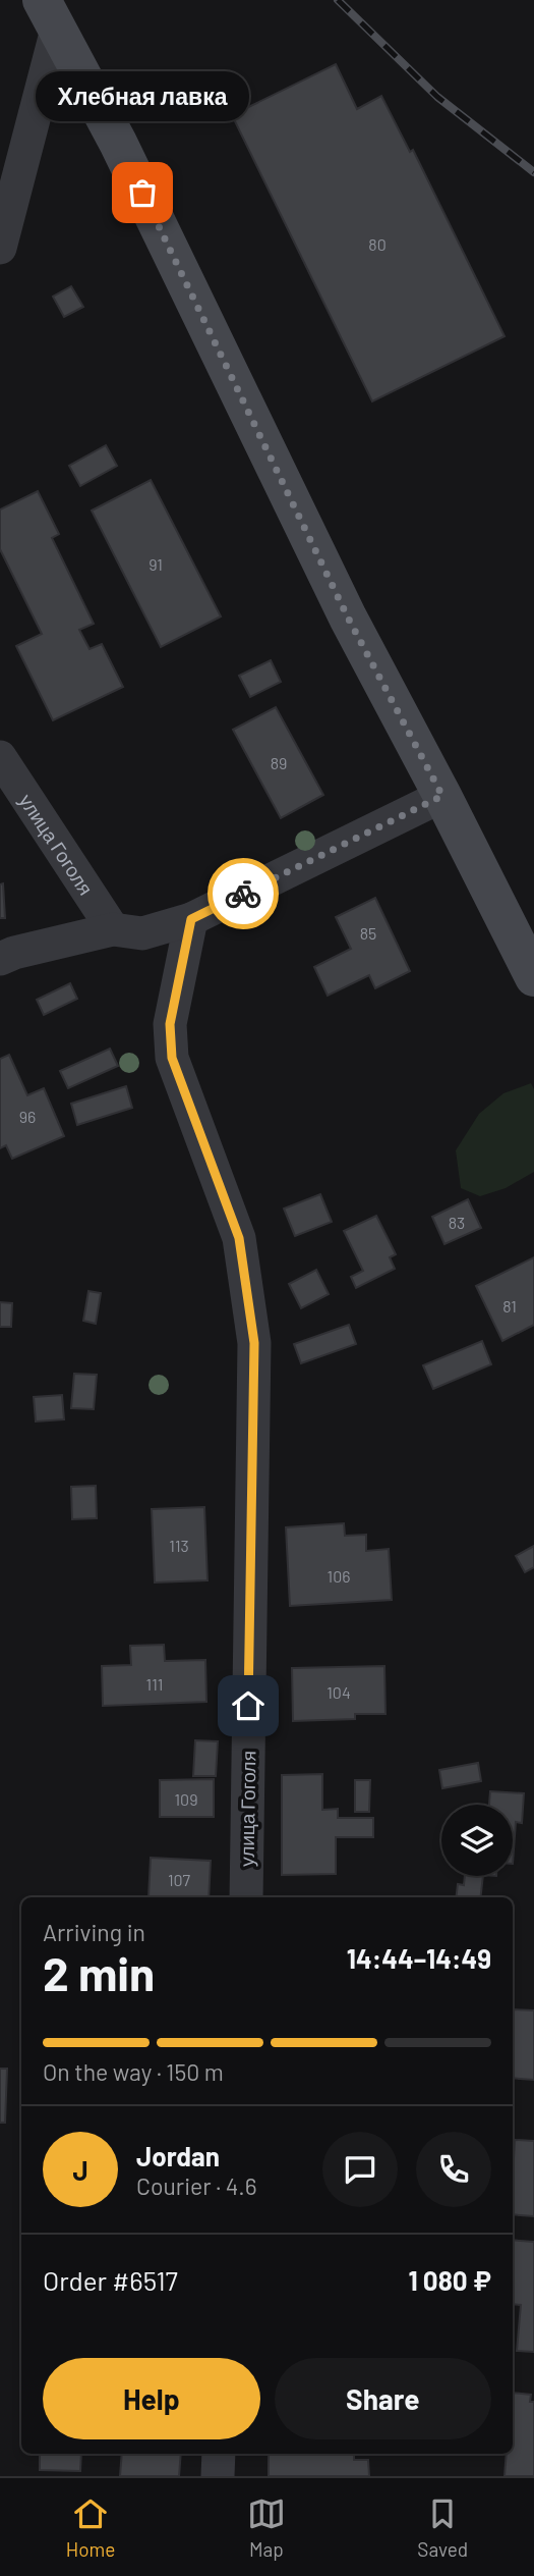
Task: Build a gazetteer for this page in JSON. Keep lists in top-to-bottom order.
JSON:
{
  "streets": {
    "street": ["улица Гоголя"]
  },
  "places": ["Хлебная лавка"],
  "house_numbers": [
    "80",
    "91",
    "89",
    "85",
    "96",
    "83",
    "81",
    "113",
    "106",
    "111",
    "104",
    "109",
    "107"
  ],
  "page": {
    "bubble": "Хлебная лавка",
    "heading": ["2 min", "Arriving in", "14:44–14:49"],
    "panel": [
      "Jordan",
      "Courier · 4.6",
      "Order #6517",
      "1 080 ₽"
    ],
    "bar": "On the way · 150 m",
    "round": "J",
    "buttons": ["Help", "Share"],
    "tabs": ["Home", "Map", "Saved"]
  }
}
